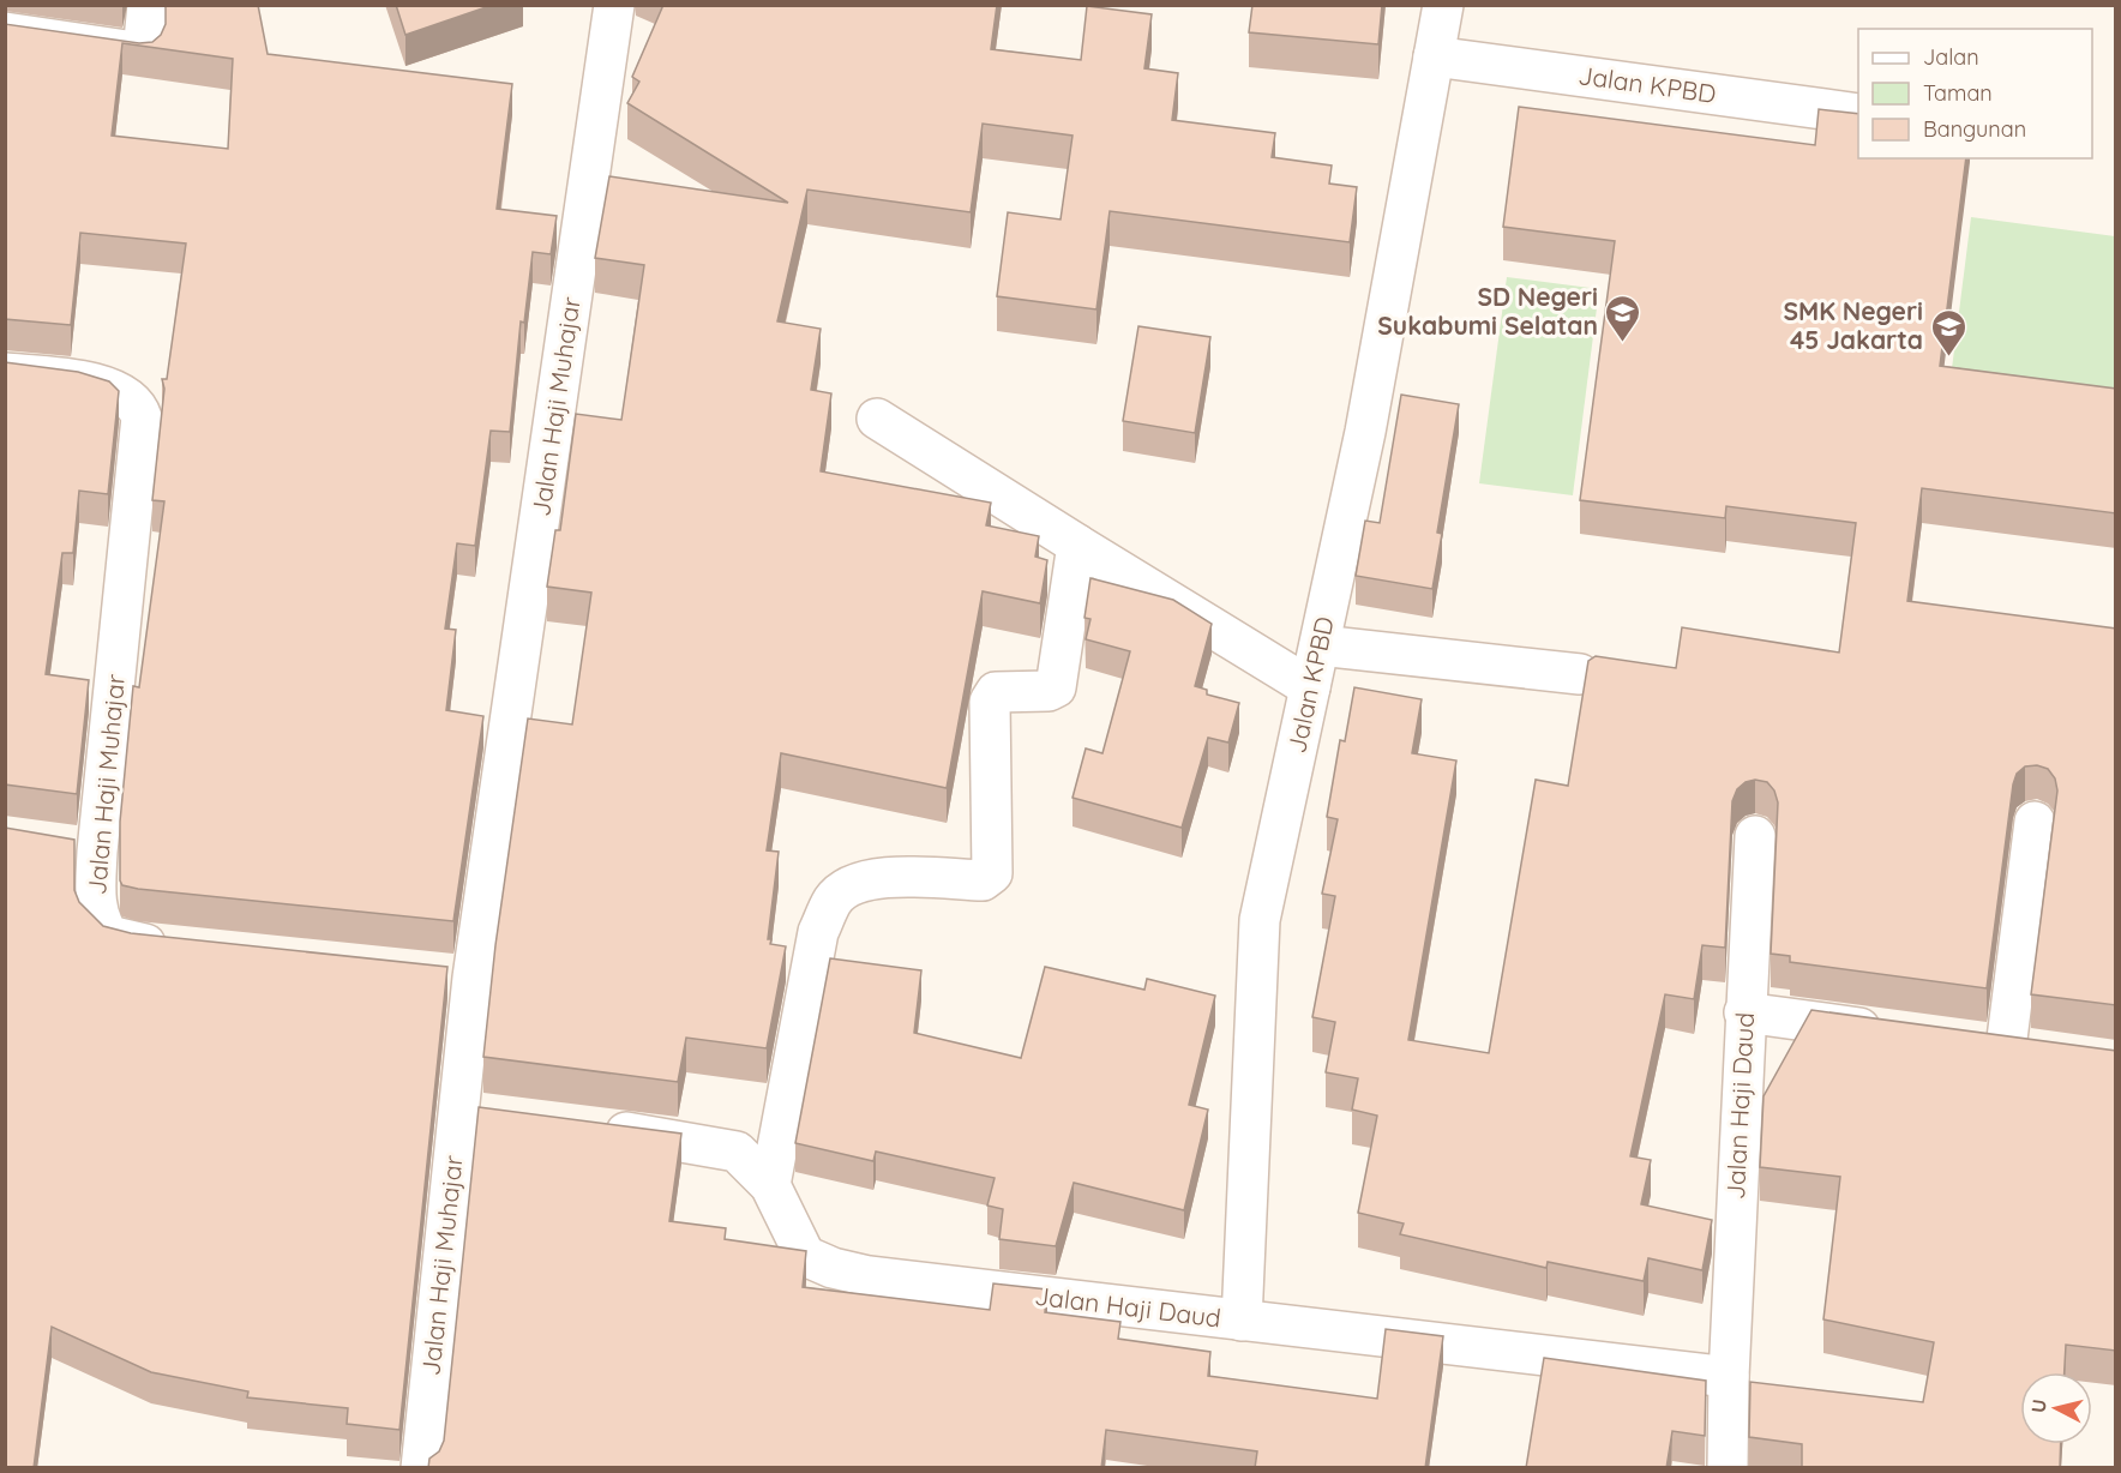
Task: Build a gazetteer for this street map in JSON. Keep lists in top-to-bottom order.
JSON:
{
  "streets": {
    "street": ["Jalan KPBD", "Jalan Haji Muhajar", "Jalan Haji Daud"]
  },
  "crossings": [
    ["Jalan KPBD", "Jalan Haji Daud"]
  ],
  "places": {
    "school or university": ["SD Negeri Sukabumi Selatan", "SMK Negeri 45 Jakarta"]
  },
  "legend": ["Jalan", "Taman", "Bangunan"],
  "north": "left"
}
